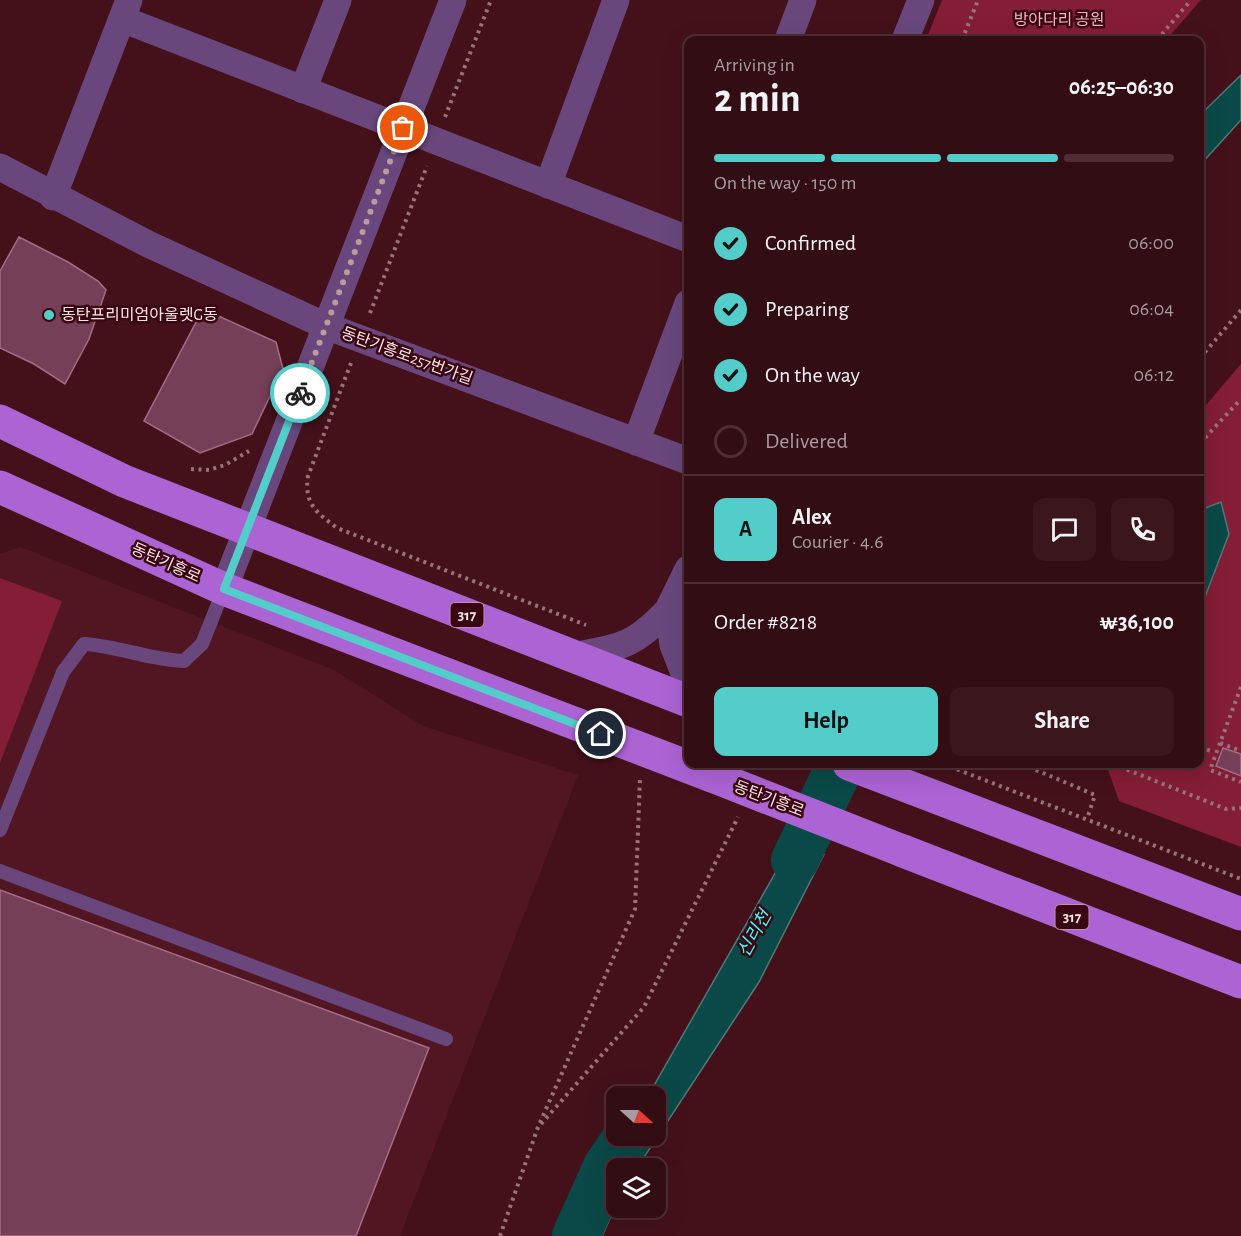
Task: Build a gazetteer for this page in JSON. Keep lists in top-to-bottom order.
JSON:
{
  "streets": {
    "main road": ["동탄기흥로", "317"],
    "street": ["동탄기흥로257번가길"]
  },
  "water": ["신리천"],
  "parks": ["방아다리 공원"],
  "places": ["동탄프리미엄아울렛G동"],
  "north": "right",
  "page": {
    "heading": ["2 min", "Arriving in", "06:25–06:30"],
    "panel": [
      "Alex",
      "Courier · 4.6",
      "Order #8218",
      "₩36,100"
    ],
    "bar": "On the way · 150 m",
    "list": [
      ["Confirmed", "06:00"],
      ["Preparing", "06:04"],
      ["On the way", "06:12"],
      "Delivered"
    ],
    "round": "A",
    "buttons": ["Help", "Share"]
  }
}
